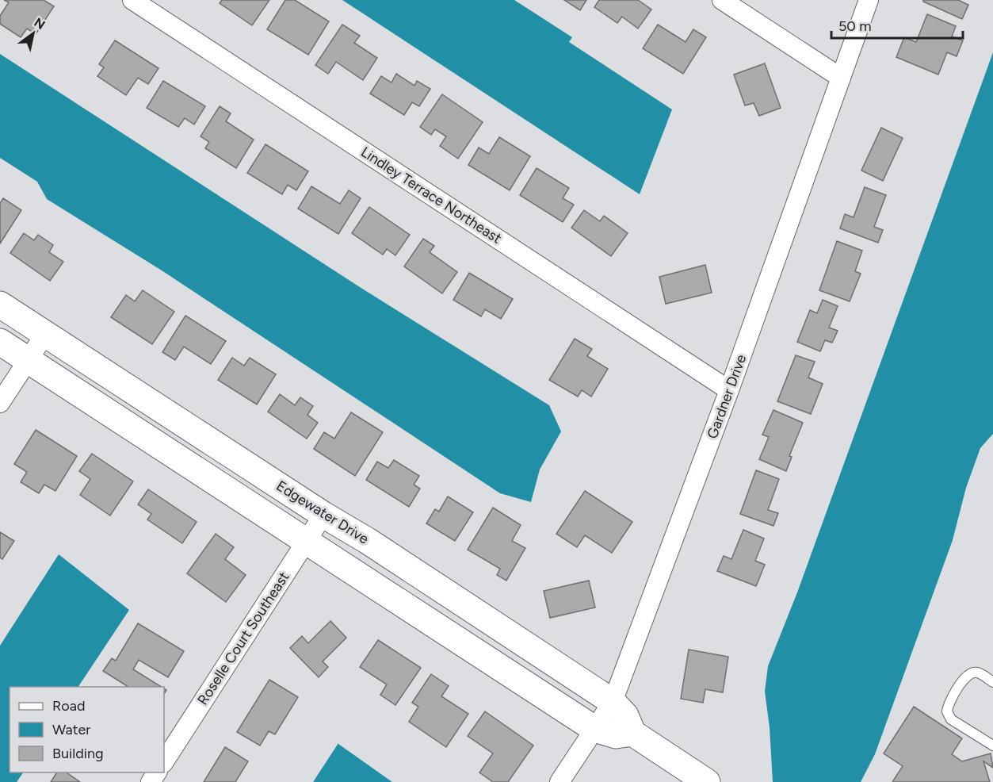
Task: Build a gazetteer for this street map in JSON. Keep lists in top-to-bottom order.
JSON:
{
  "streets": {
    "street": [
      "Lindley Terrace Northeast",
      "Gardner Drive",
      "Edgewater Drive",
      "Roselle Court Southeast"
    ]
  },
  "crossings": [
    ["Lindley Terrace Northeast", "Gardner Drive"],
    ["Gardner Drive", "Edgewater Drive"],
    ["Edgewater Drive", "Roselle Court Southeast"]
  ],
  "legend": ["Road", "Water", "Building"],
  "scale_bar": "50 m",
  "north": "top right"
}
